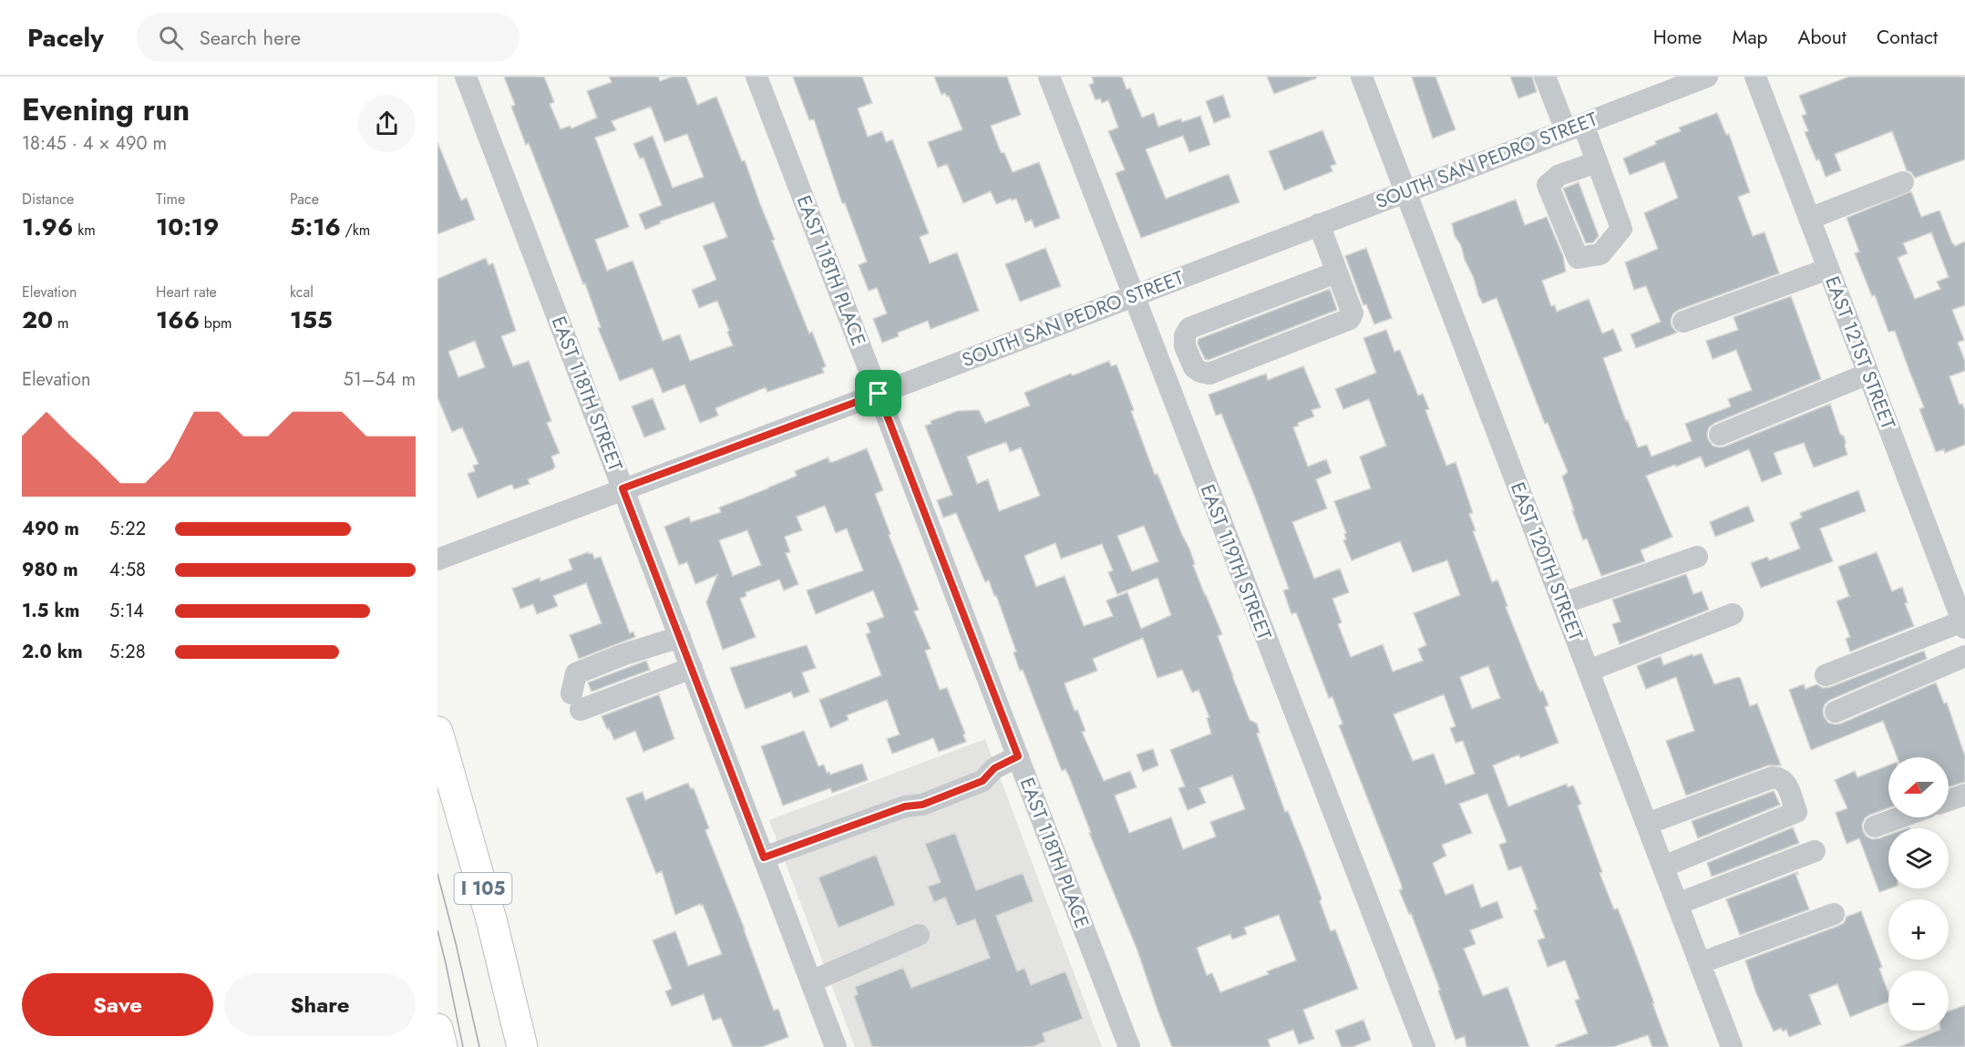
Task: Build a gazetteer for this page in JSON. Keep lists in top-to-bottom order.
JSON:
{
  "streets": {
    "highway": ["I 105"],
    "street": [
      "SOUTH SAN PEDRO STREET",
      "EAST 118TH PLACE",
      "EAST 121ST STREET",
      "EAST 118TH STREET",
      "EAST 120TH STREET",
      "EAST 119TH STREET"
    ]
  },
  "crossings": [
    ["SOUTH SAN PEDRO STREET", "EAST 118TH PLACE"],
    ["SOUTH SAN PEDRO STREET", "EAST 118TH STREET"],
    ["SOUTH SAN PEDRO STREET", "EAST 120TH STREET"],
    ["SOUTH SAN PEDRO STREET", "EAST 119TH STREET"]
  ],
  "north": "left",
  "page": {
    "header": "Pacely",
    "search": "Search here",
    "nav": [
      "Home",
      "Map",
      "About",
      "Contact"
    ],
    "heading": ["Evening run", "18:45 · 4 × 490 m"],
    "stats": [
      ["Distance", "1.96 km"],
      ["Time", "10:19"],
      ["Pace", "5:16 /km"],
      ["Elevation", "20 m"],
      ["Heart rate", "166 bpm"],
      ["kcal", "155"]
    ],
    "chart": ["Elevation", "51–54 m"],
    "list": [
      {
        "name": "490 m",
        "note": "5:22"
      },
      {
        "name": "980 m",
        "note": "4:58"
      },
      {
        "name": "1.5 km",
        "note": "5:14"
      },
      {
        "name": "2.0 km",
        "note": "5:28"
      }
    ],
    "map_buttons": ["+", "−"],
    "buttons": ["Save", "Share"]
  }
}
